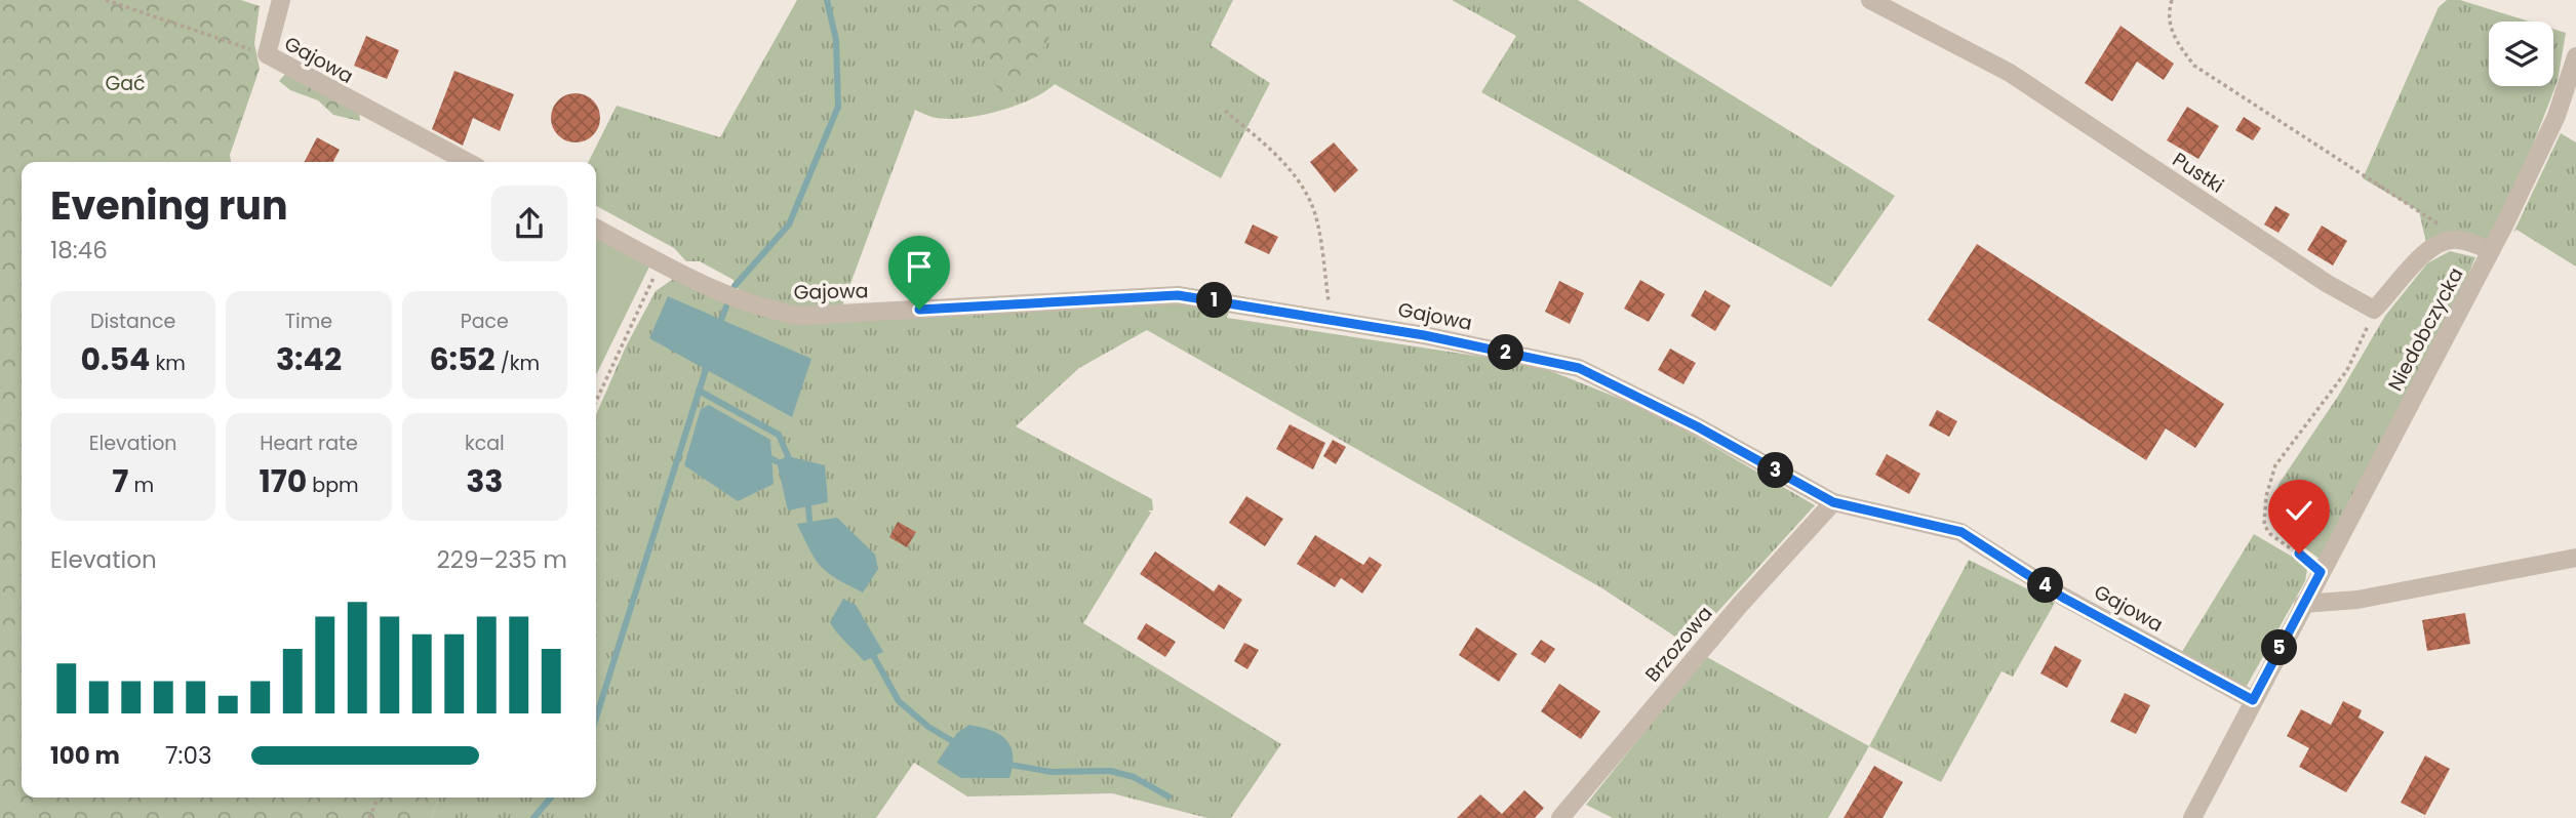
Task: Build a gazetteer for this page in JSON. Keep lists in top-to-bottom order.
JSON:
{
  "streets": {
    "street": [
      "Gajowa",
      "Pustki",
      "Niedobczycka",
      "Brzozowa"
    ]
  },
  "crossings": [
    ["Gajowa", "Niedobczycka"],
    ["Gajowa", "Brzozowa"]
  ],
  "parks": ["Gać"],
  "page": {
    "heading": ["Evening run", "18:46"],
    "pins": [
      "1",
      "2",
      "3",
      "4",
      "5"
    ],
    "stats": [
      ["Distance", "0.54 km"],
      ["Time", "3:42"],
      ["Pace", "6:52 /km"],
      ["Elevation", "7 m"],
      ["Heart rate", "170 bpm"],
      ["kcal", "33"]
    ],
    "chart": ["Elevation", "229–235 m"],
    "list": [
      {
        "name": "100 m",
        "note": "7:03"
      }
    ]
  }
}
